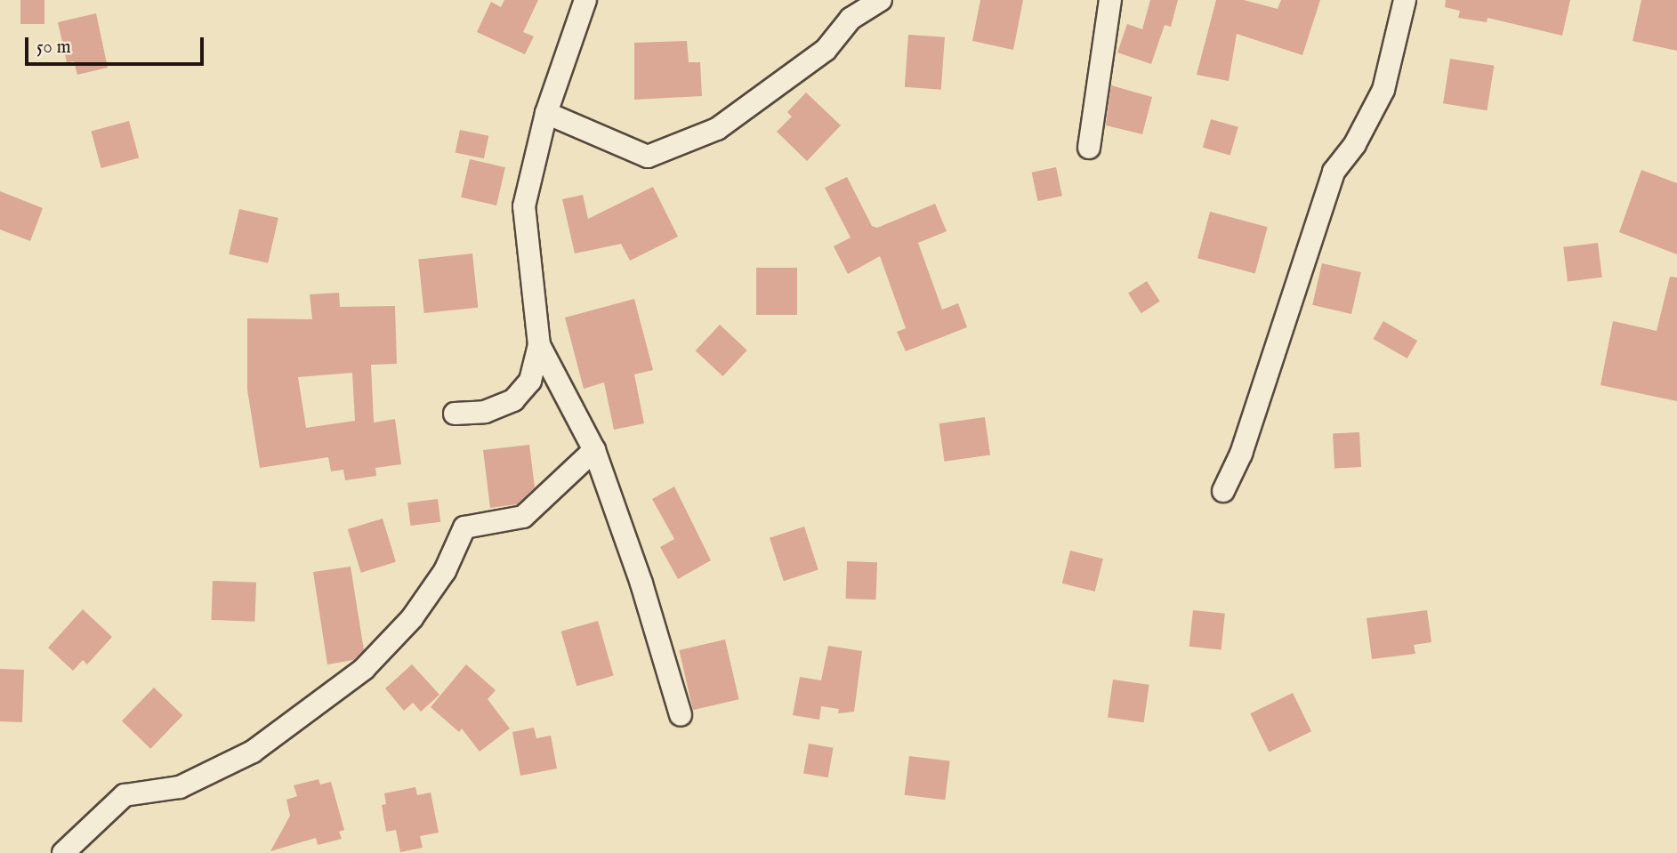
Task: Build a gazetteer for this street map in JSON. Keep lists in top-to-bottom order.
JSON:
{
  "scale_bar": "50 m"
}
